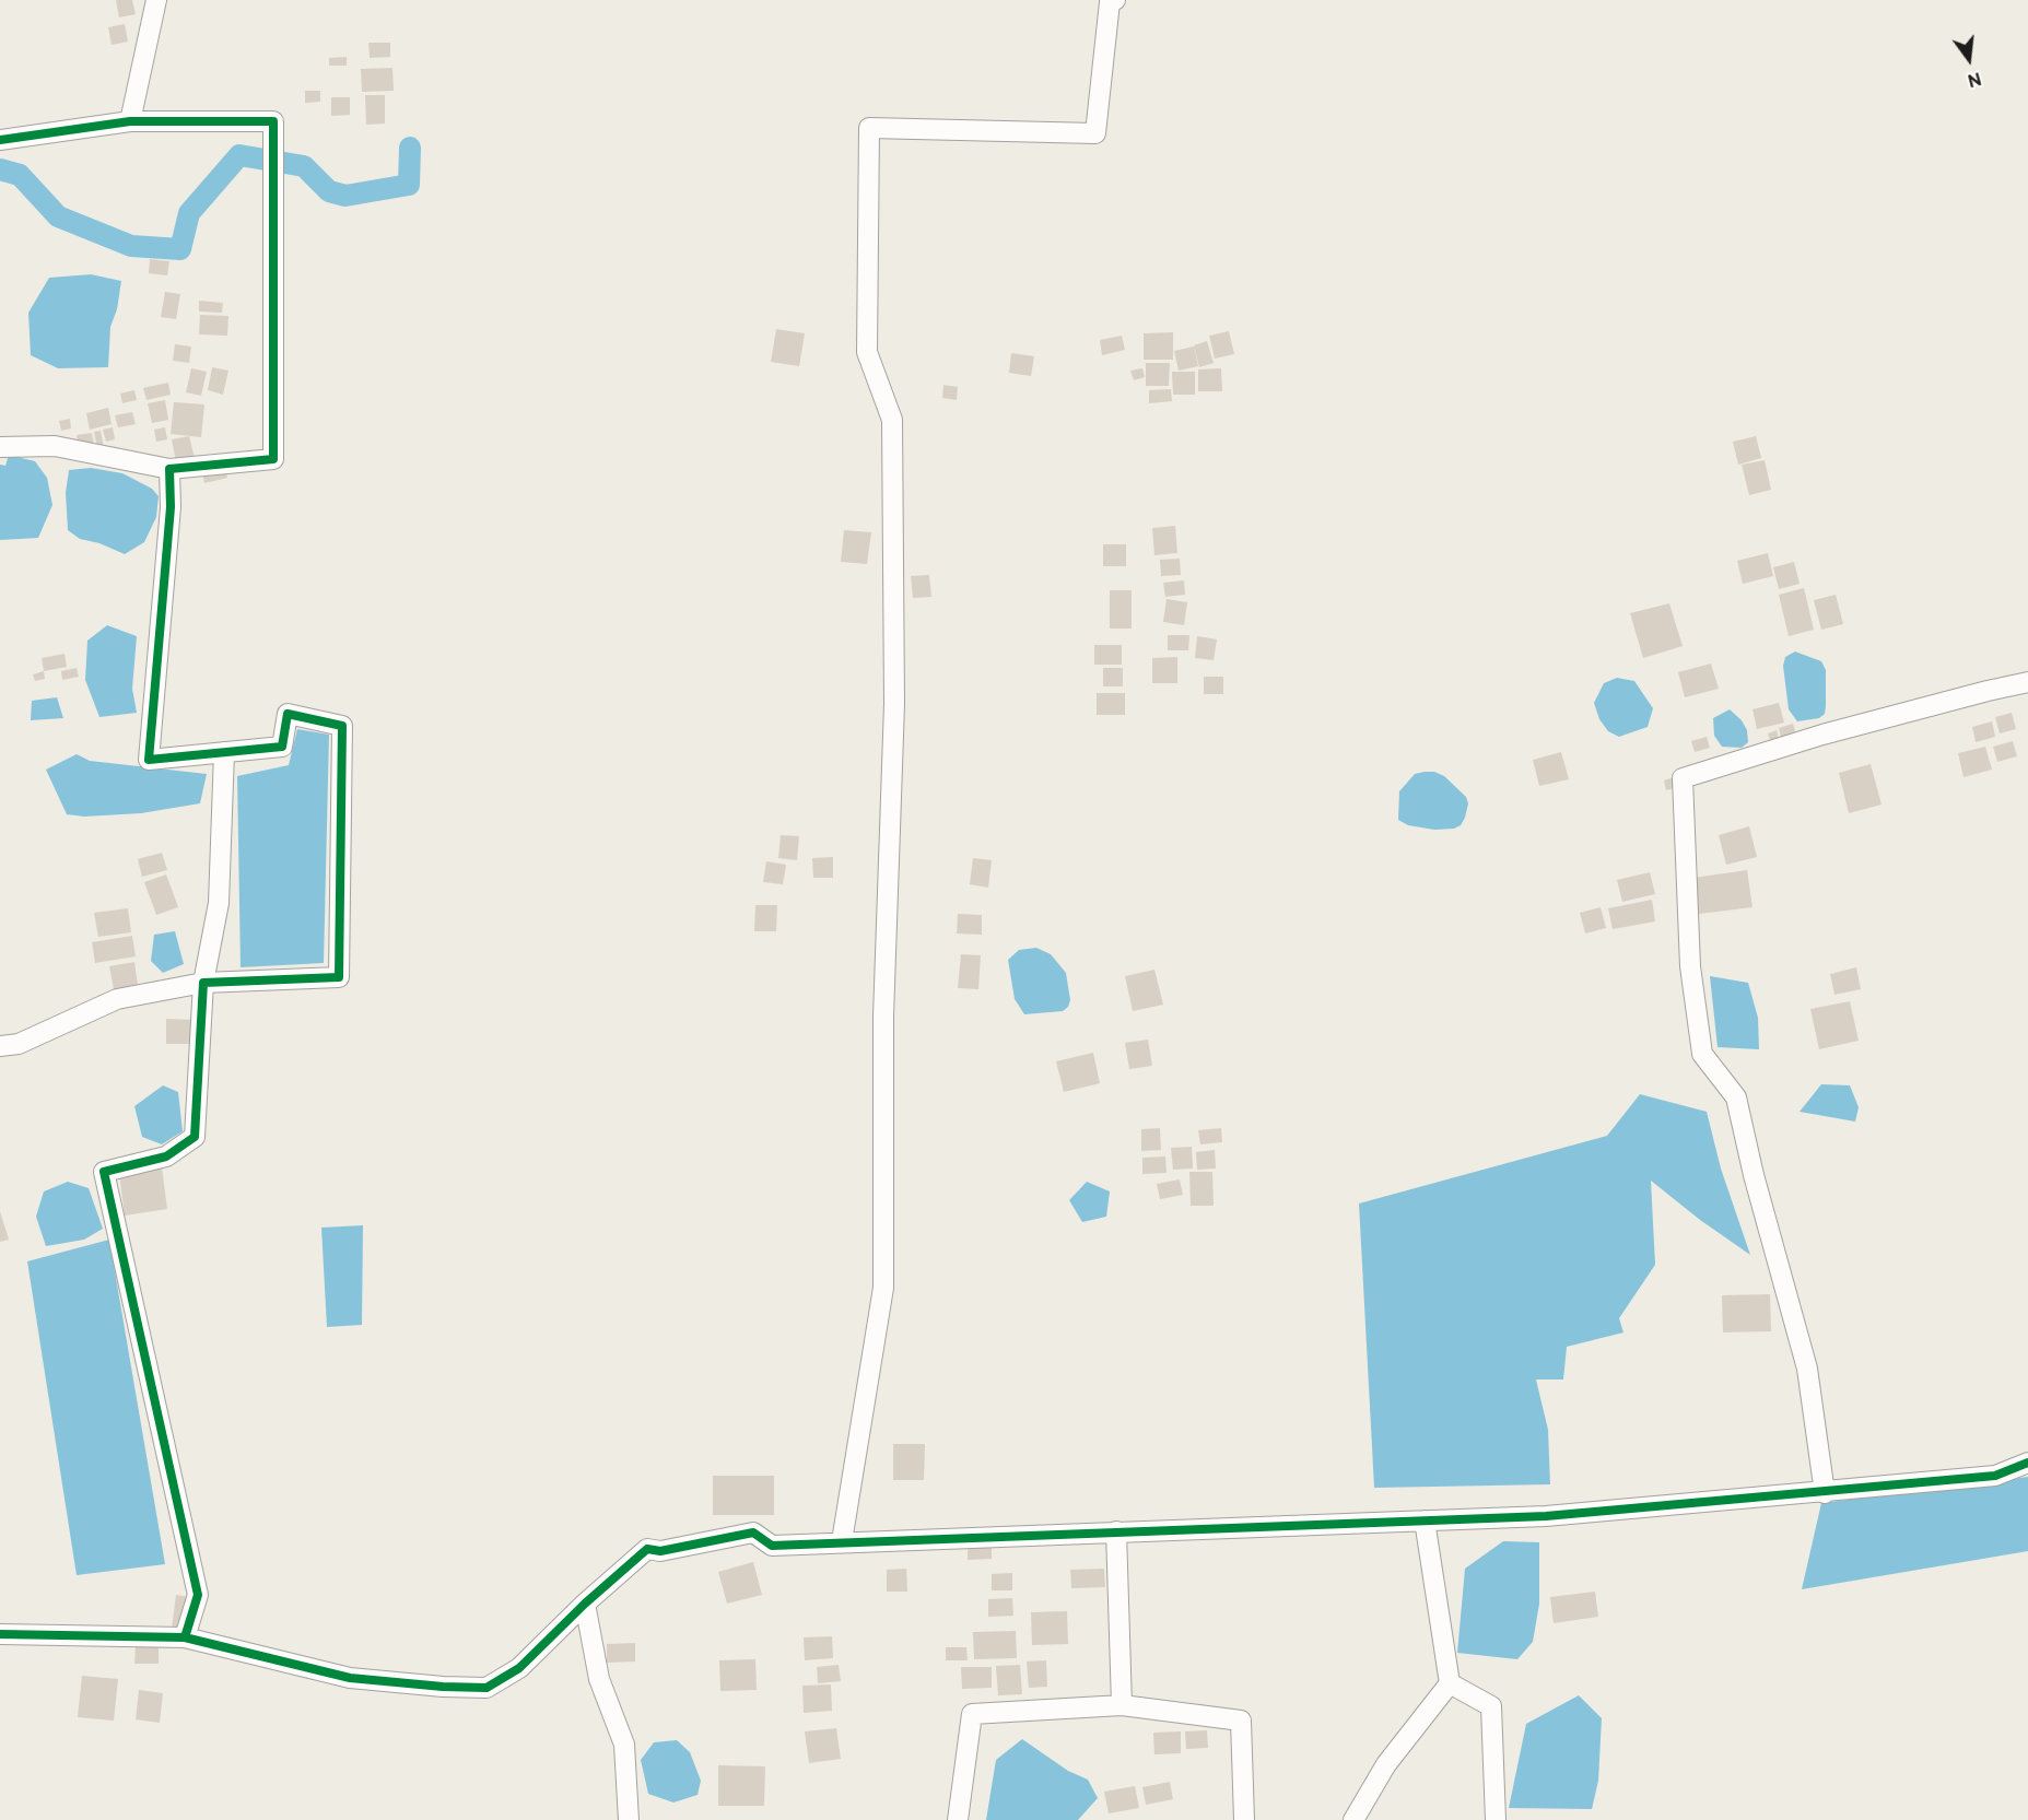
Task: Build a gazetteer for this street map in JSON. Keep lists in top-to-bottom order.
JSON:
{
  "north": "bottom"
}
